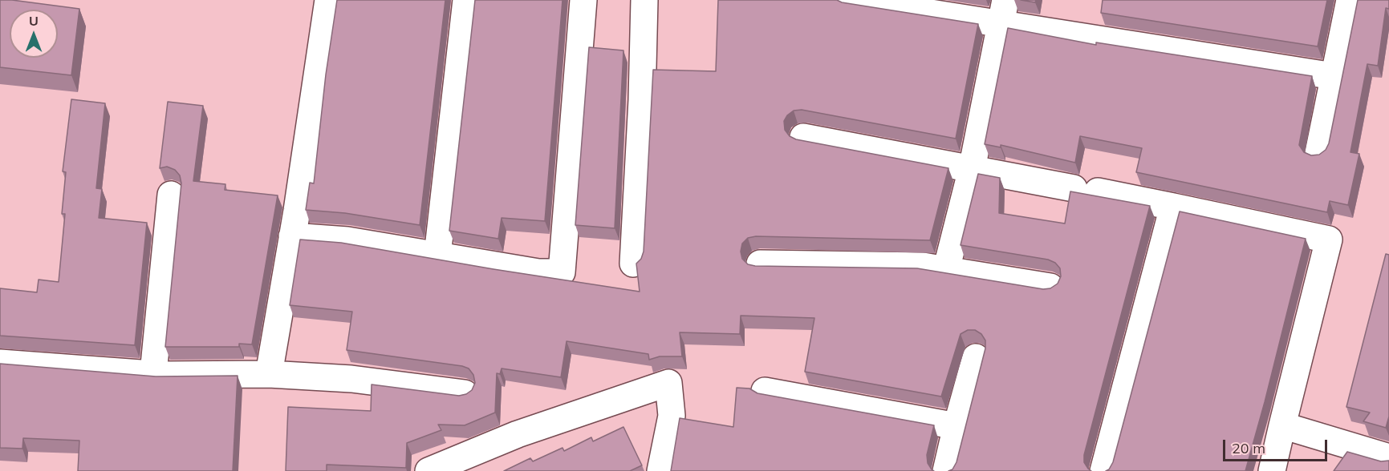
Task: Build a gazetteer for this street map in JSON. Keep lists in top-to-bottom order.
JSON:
{
  "scale_bar": "20 m",
  "north": "top"
}
